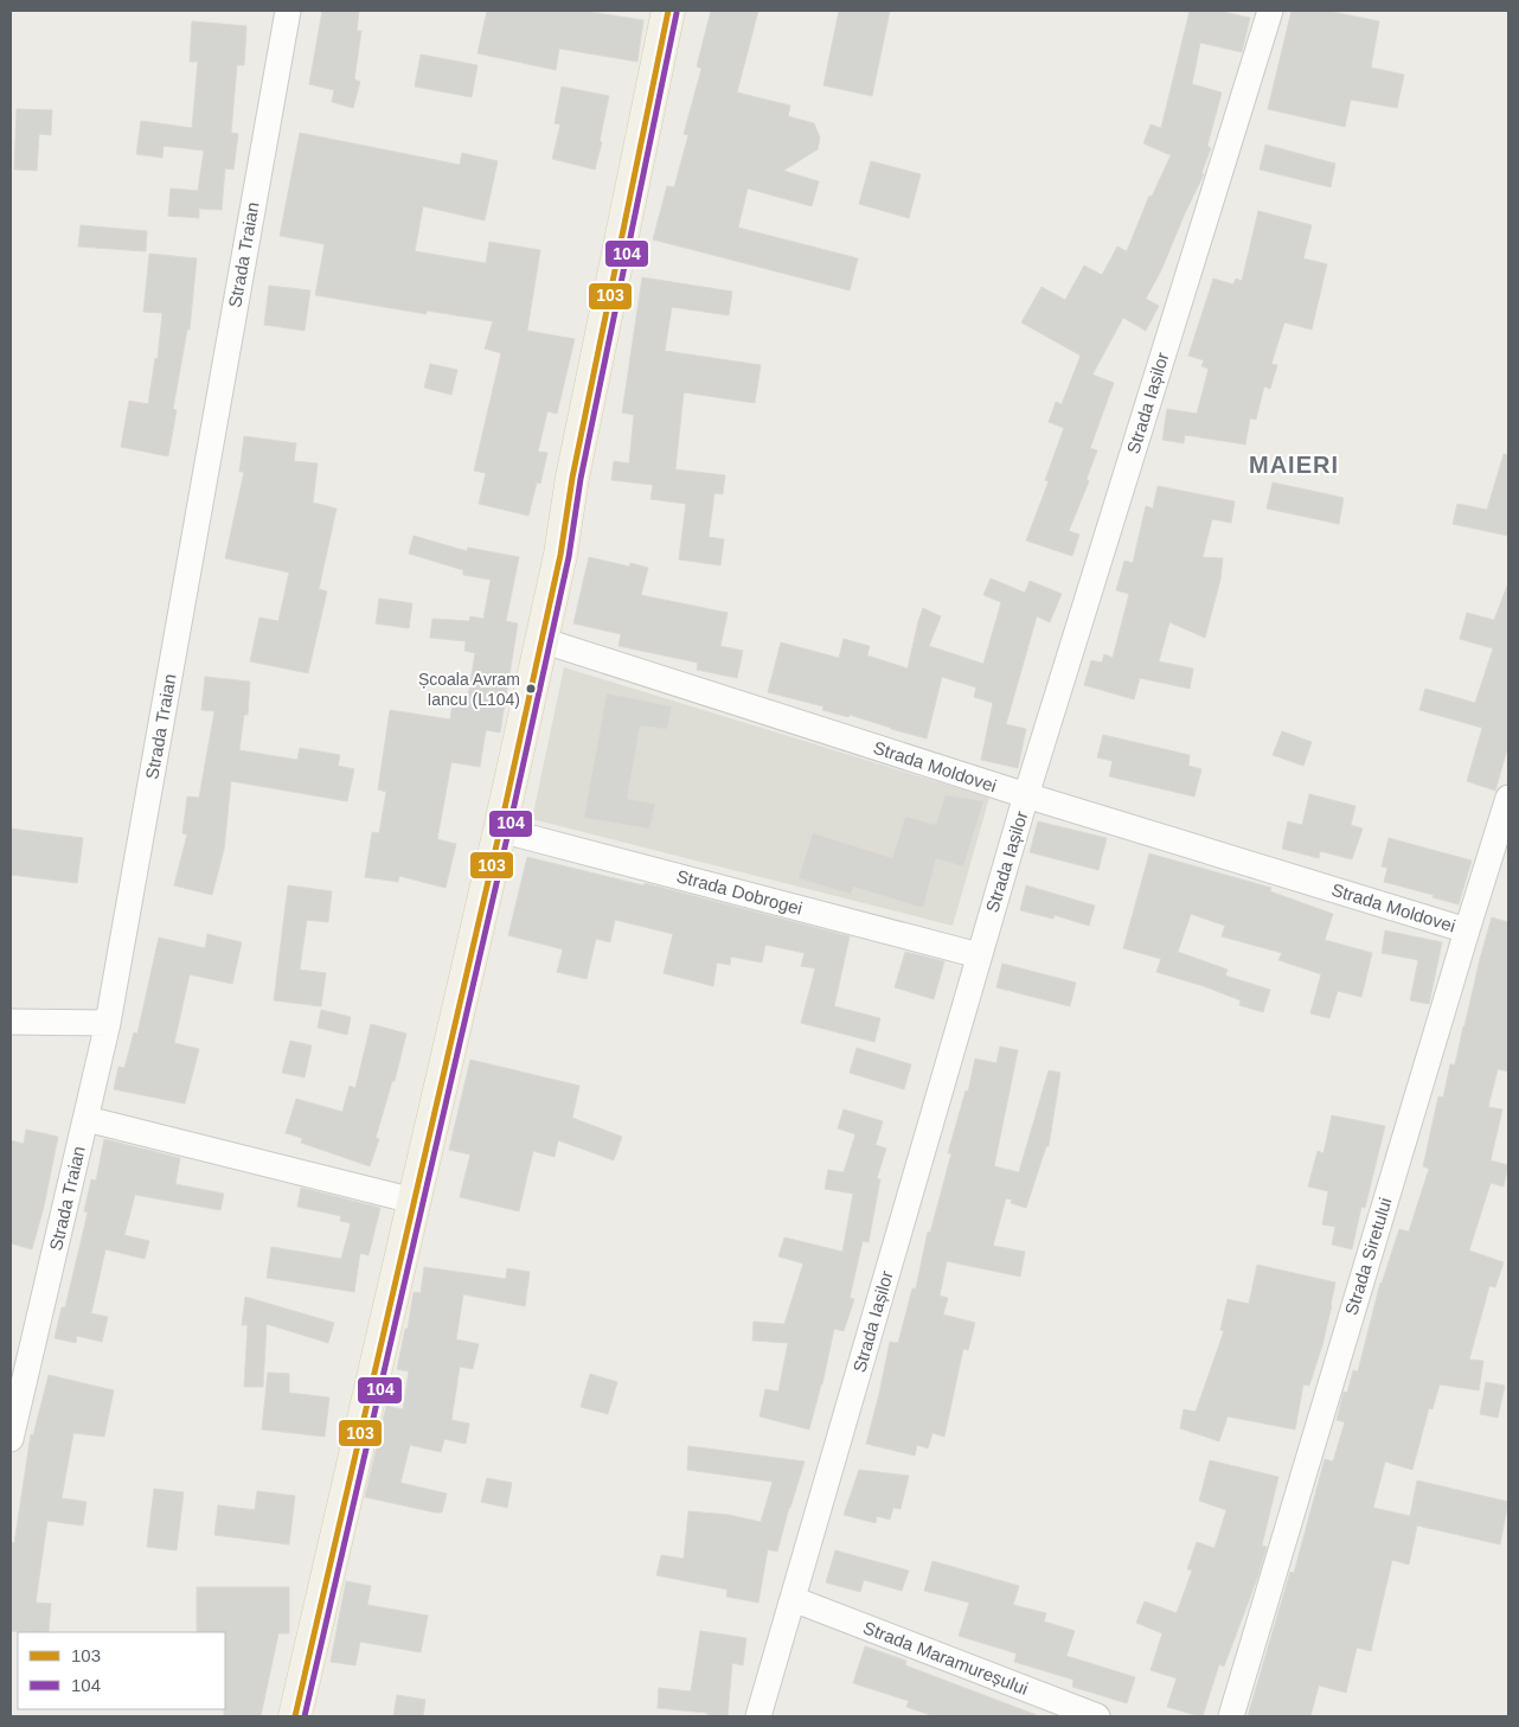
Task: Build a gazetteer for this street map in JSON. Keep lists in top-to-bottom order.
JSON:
{
  "streets": {
    "street": [
      "Strada Traian",
      "Strada Iașilor",
      "Strada Moldovei",
      "Strada Dobrogei",
      "Strada Siretului",
      "Strada Maramureșului"
    ]
  },
  "crossings": [
    ["Strada Iașilor", "Strada Moldovei"],
    ["Strada Iașilor", "Strada Dobrogei"],
    ["Strada Iașilor", "Strada Maramureșului"],
    ["Strada Moldovei", "Strada Siretului"]
  ],
  "districts": ["MAIERI"],
  "places": ["Școala Avram Iancu (L104)"],
  "lines": ["transit line 103", "transit line 104"],
  "legend": ["103", "104"]
}
